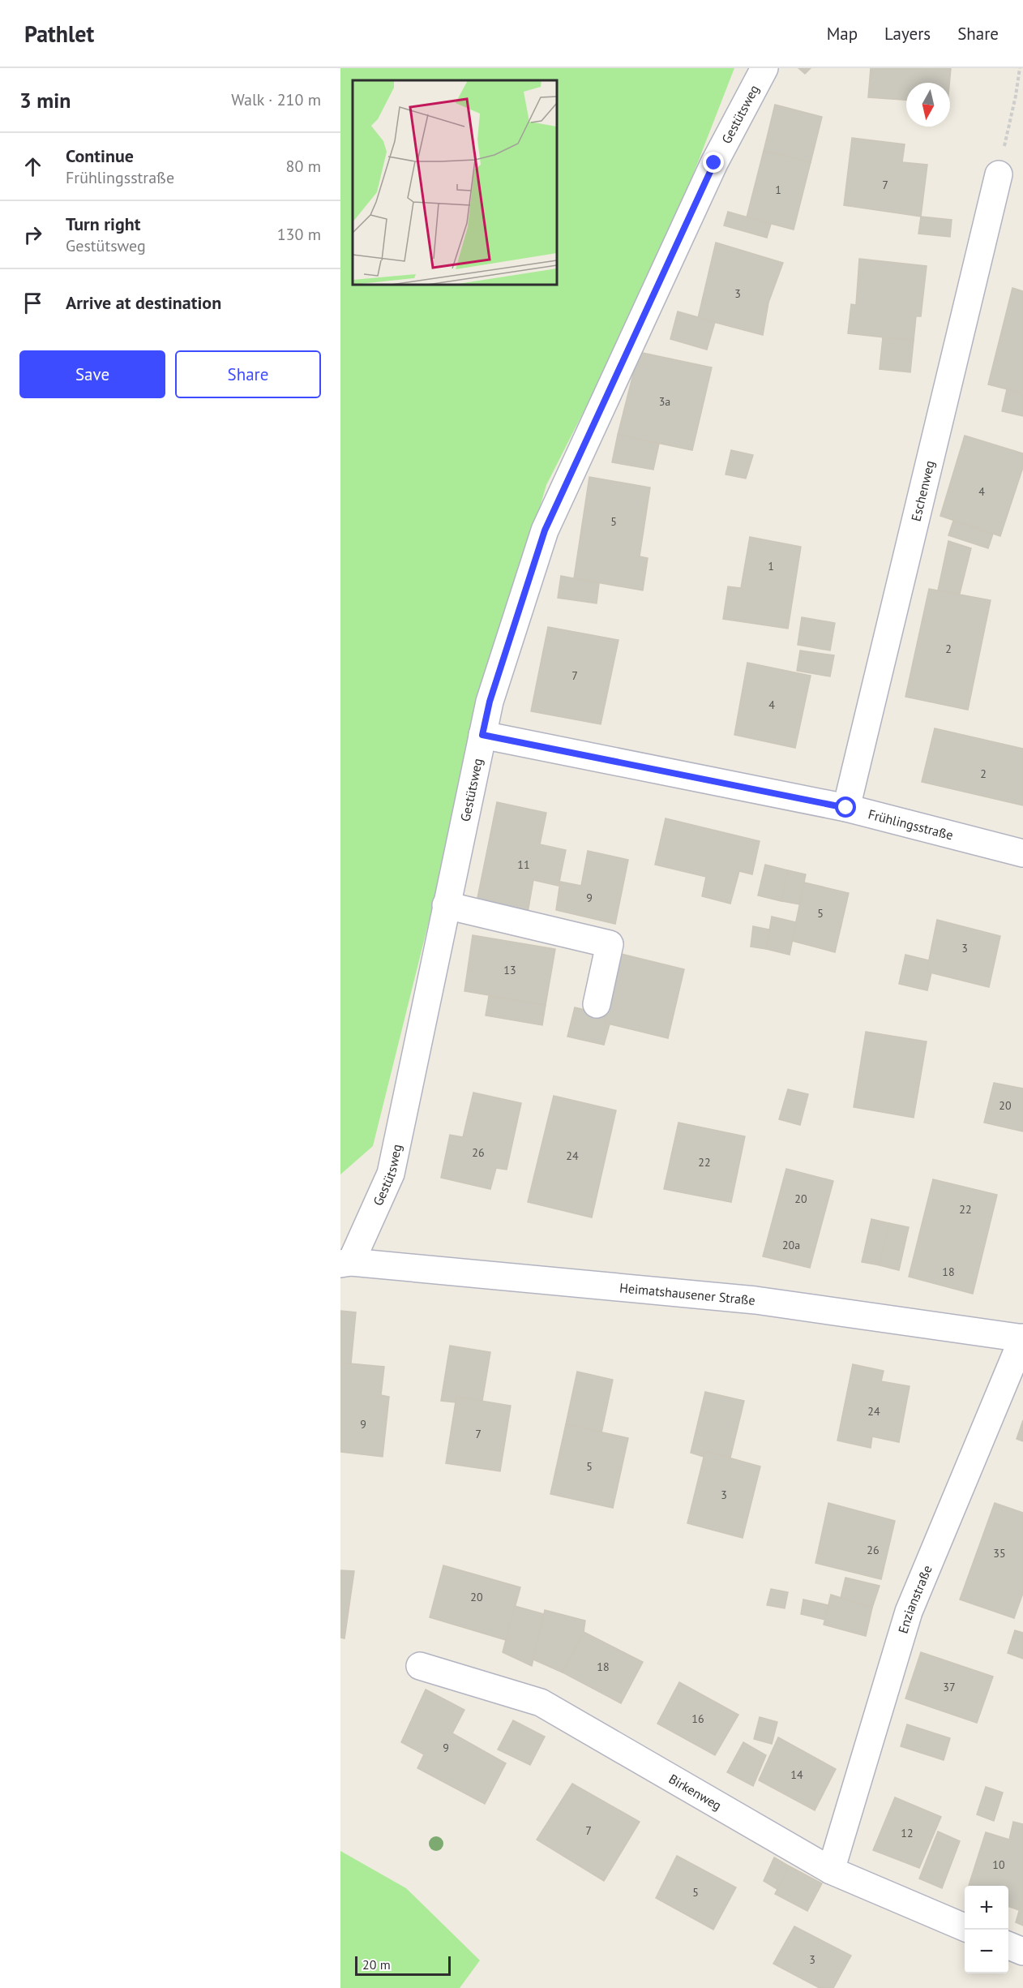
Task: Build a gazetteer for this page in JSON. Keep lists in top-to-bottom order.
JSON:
{
  "streets": {
    "street": [
      "Gestütsweg",
      "Eschenweg",
      "Frühlingsstraße",
      "Heimatshausener Straße",
      "Enzianstraße",
      "Birkenweg"
    ]
  },
  "crossings": [
    ["Gestütsweg", "Frühlingsstraße"],
    ["Gestütsweg", "Heimatshausener Straße"],
    ["Eschenweg", "Frühlingsstraße"],
    ["Heimatshausener Straße", "Enzianstraße"],
    ["Enzianstraße", "Birkenweg"]
  ],
  "house_numbers": [
    "7",
    "1",
    "3",
    "3a",
    "4",
    "5",
    "1",
    "2",
    "7",
    "4",
    "2",
    "11",
    "9",
    "5",
    "3",
    "13",
    "20",
    "26",
    "24",
    "22",
    "20",
    "22",
    "20a",
    "18",
    "24",
    "9",
    "7",
    "5",
    "3",
    "26",
    "35",
    "20",
    "18",
    "37",
    "16",
    "9",
    "14",
    "7",
    "12",
    "10",
    "5",
    "3"
  ],
  "scale_bar": "20 m",
  "north": "bottom",
  "page": {
    "header": "Pathlet",
    "nav": ["Map", "Layers", "Share"],
    "heading": ["3 min", "Walk · 210 m"],
    "list": [
      ["Continue", "Frühlingsstraße", "80 m"],
      ["Turn right", "Gestütsweg", "130 m"],
      "Arrive at destination"
    ],
    "buttons": ["Save", "Share"],
    "map_buttons": ["+", "−"],
    "scale": "20 m"
  }
}
